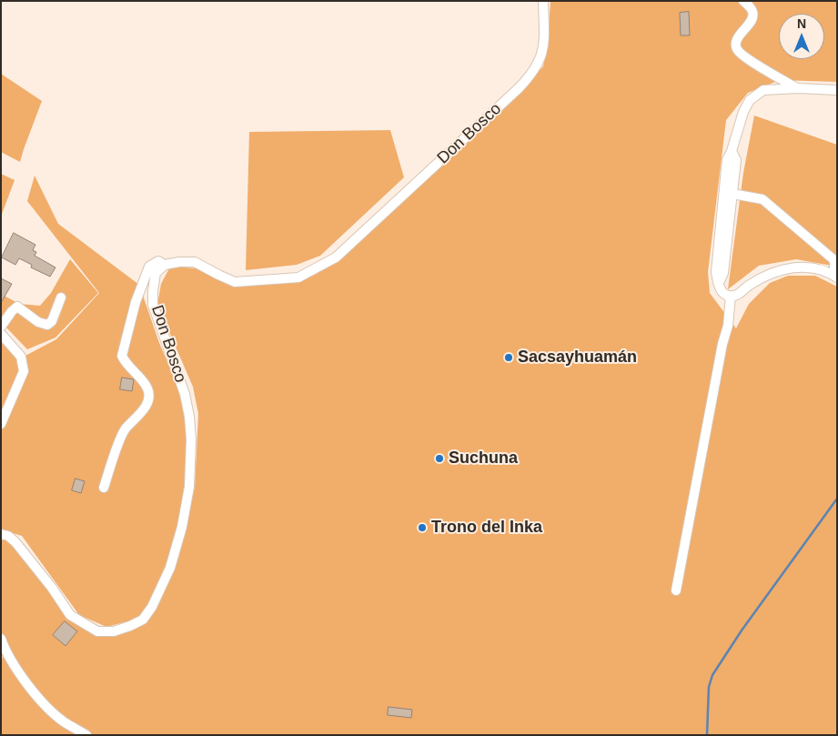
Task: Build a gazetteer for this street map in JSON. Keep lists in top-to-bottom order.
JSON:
{
  "streets": {
    "street": ["Don Bosco"]
  },
  "places": ["Sacsayhuamán", "Suchuna", "Trono del Inka"],
  "north": "top"
}
